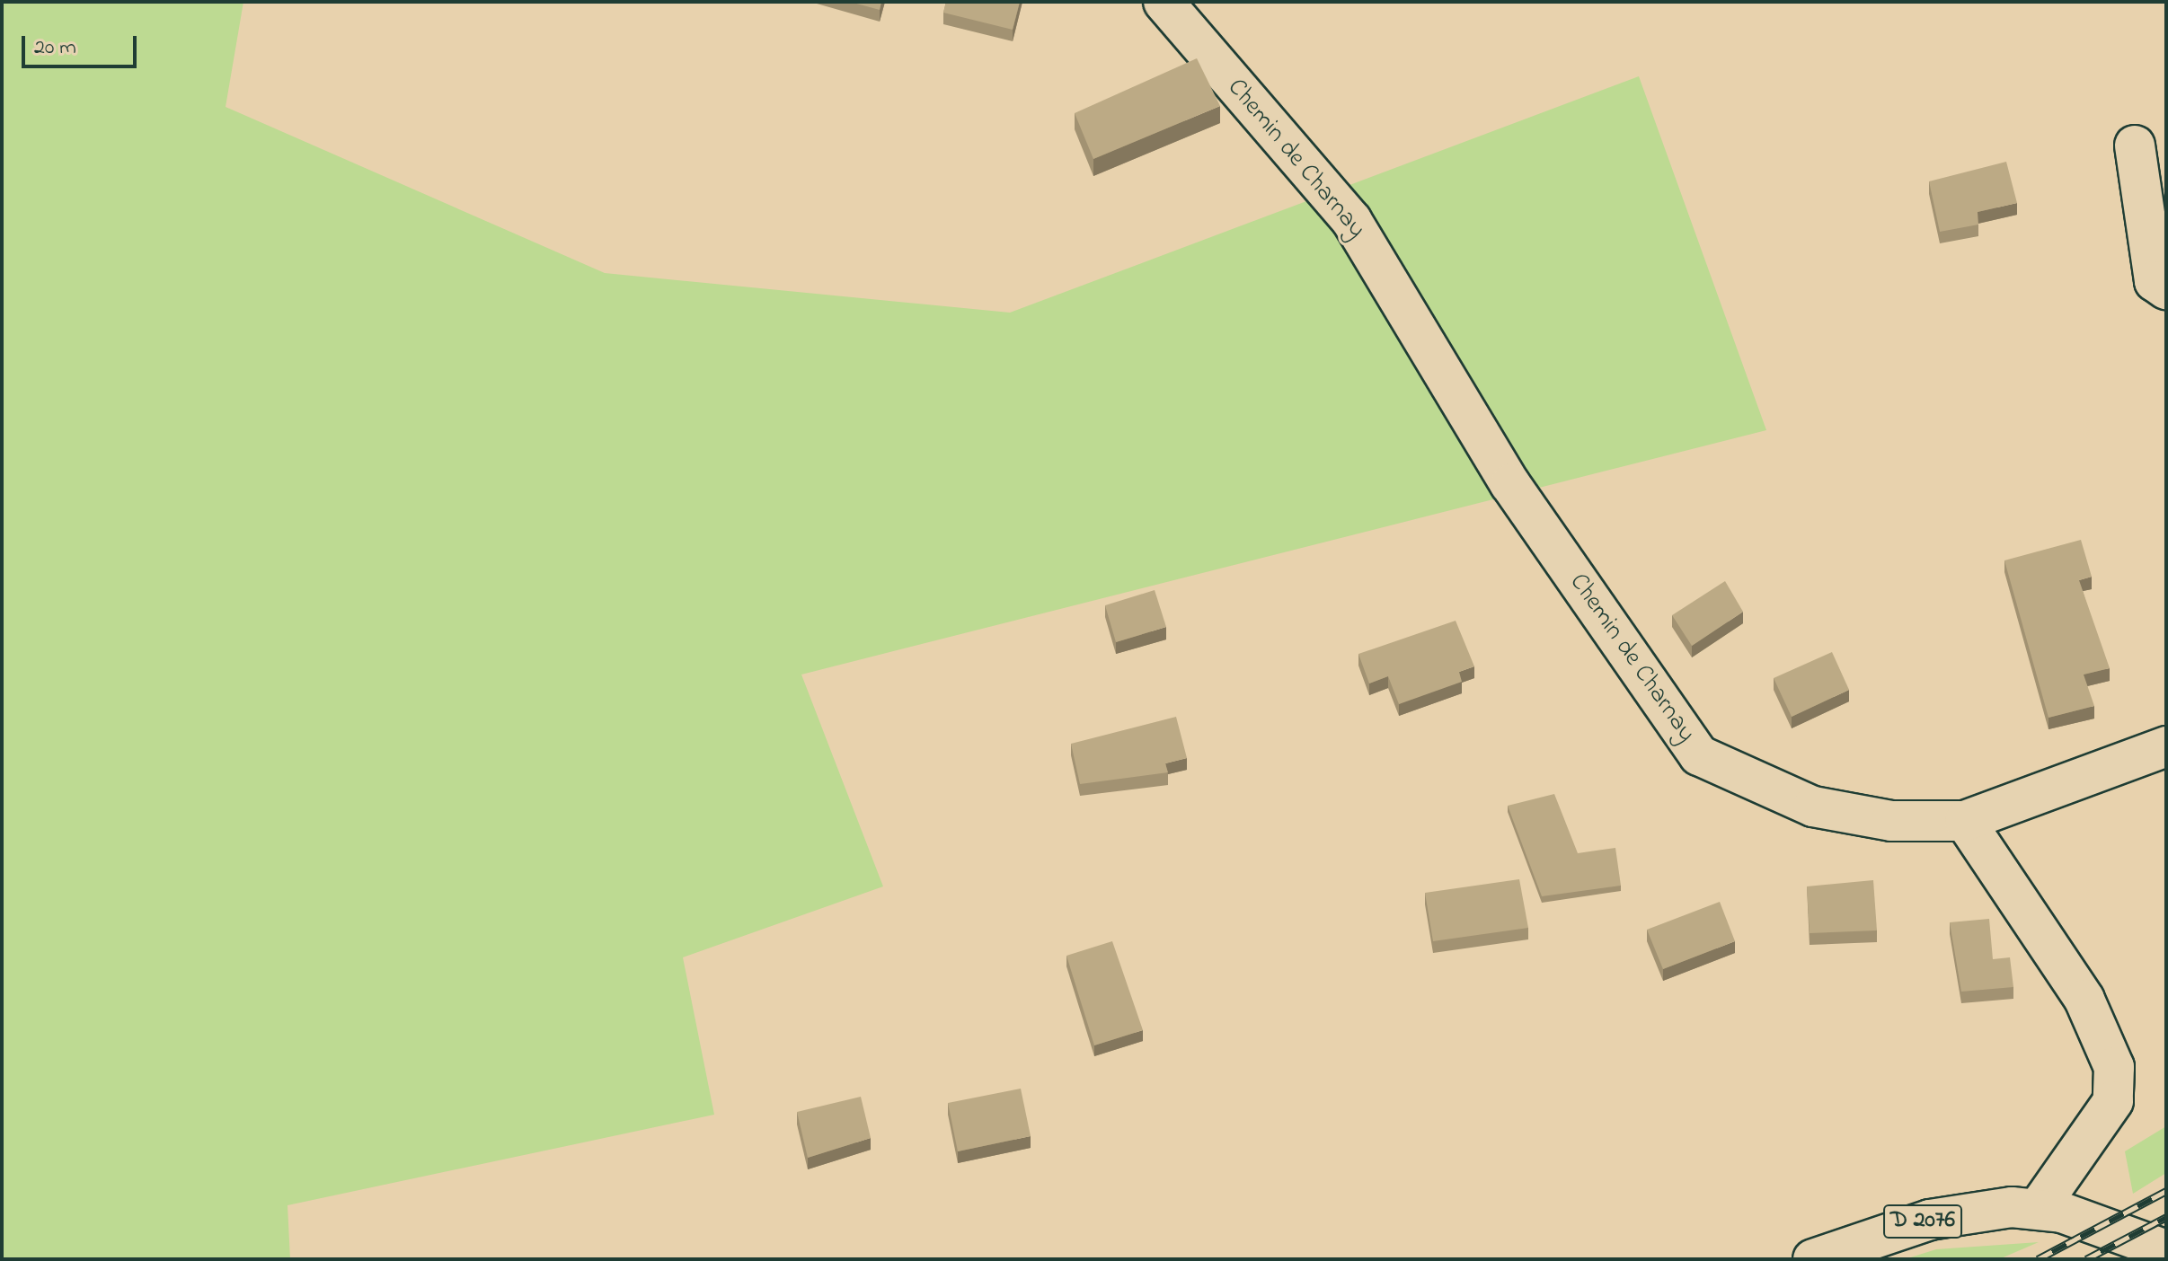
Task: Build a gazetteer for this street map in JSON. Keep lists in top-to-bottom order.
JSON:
{
  "streets": {
    "street": ["Chemin de Charnay", "D 2076"]
  },
  "scale_bar": "20 m"
}
